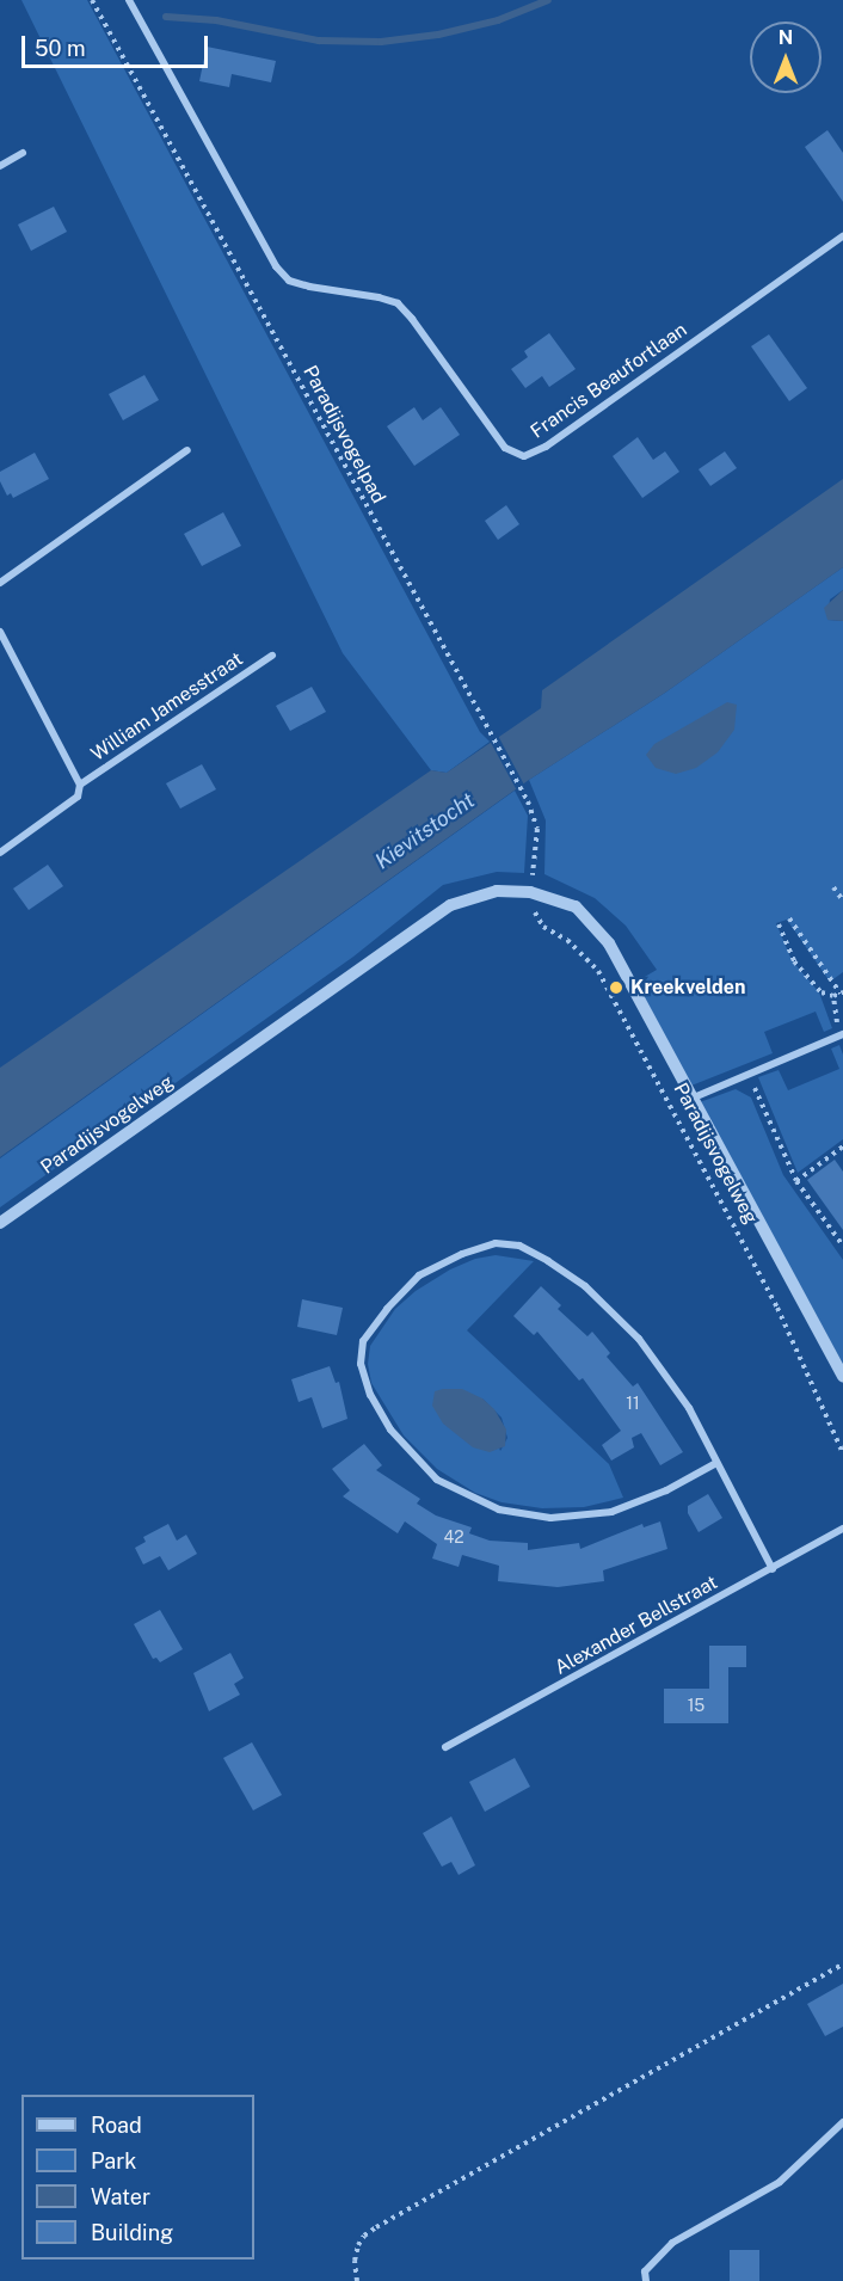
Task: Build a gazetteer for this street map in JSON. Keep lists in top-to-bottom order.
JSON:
{
  "streets": {
    "street": [
      "Francis Beaufortlaan",
      "William Jamesstraat",
      "Paradijsvogelweg",
      "Alexander Bellstraat"
    ],
    "path": ["Paradijsvogelpad"]
  },
  "crossings": [
    ["Paradijsvogelpad", "Paradijsvogelweg"]
  ],
  "water": ["Kievitstocht"],
  "places": ["Kreekvelden"],
  "house_numbers": ["11", "42", "15"],
  "legend": [
    "Road",
    "Park",
    "Water",
    "Building"
  ],
  "scale_bar": "50 m",
  "north": "top"
}
